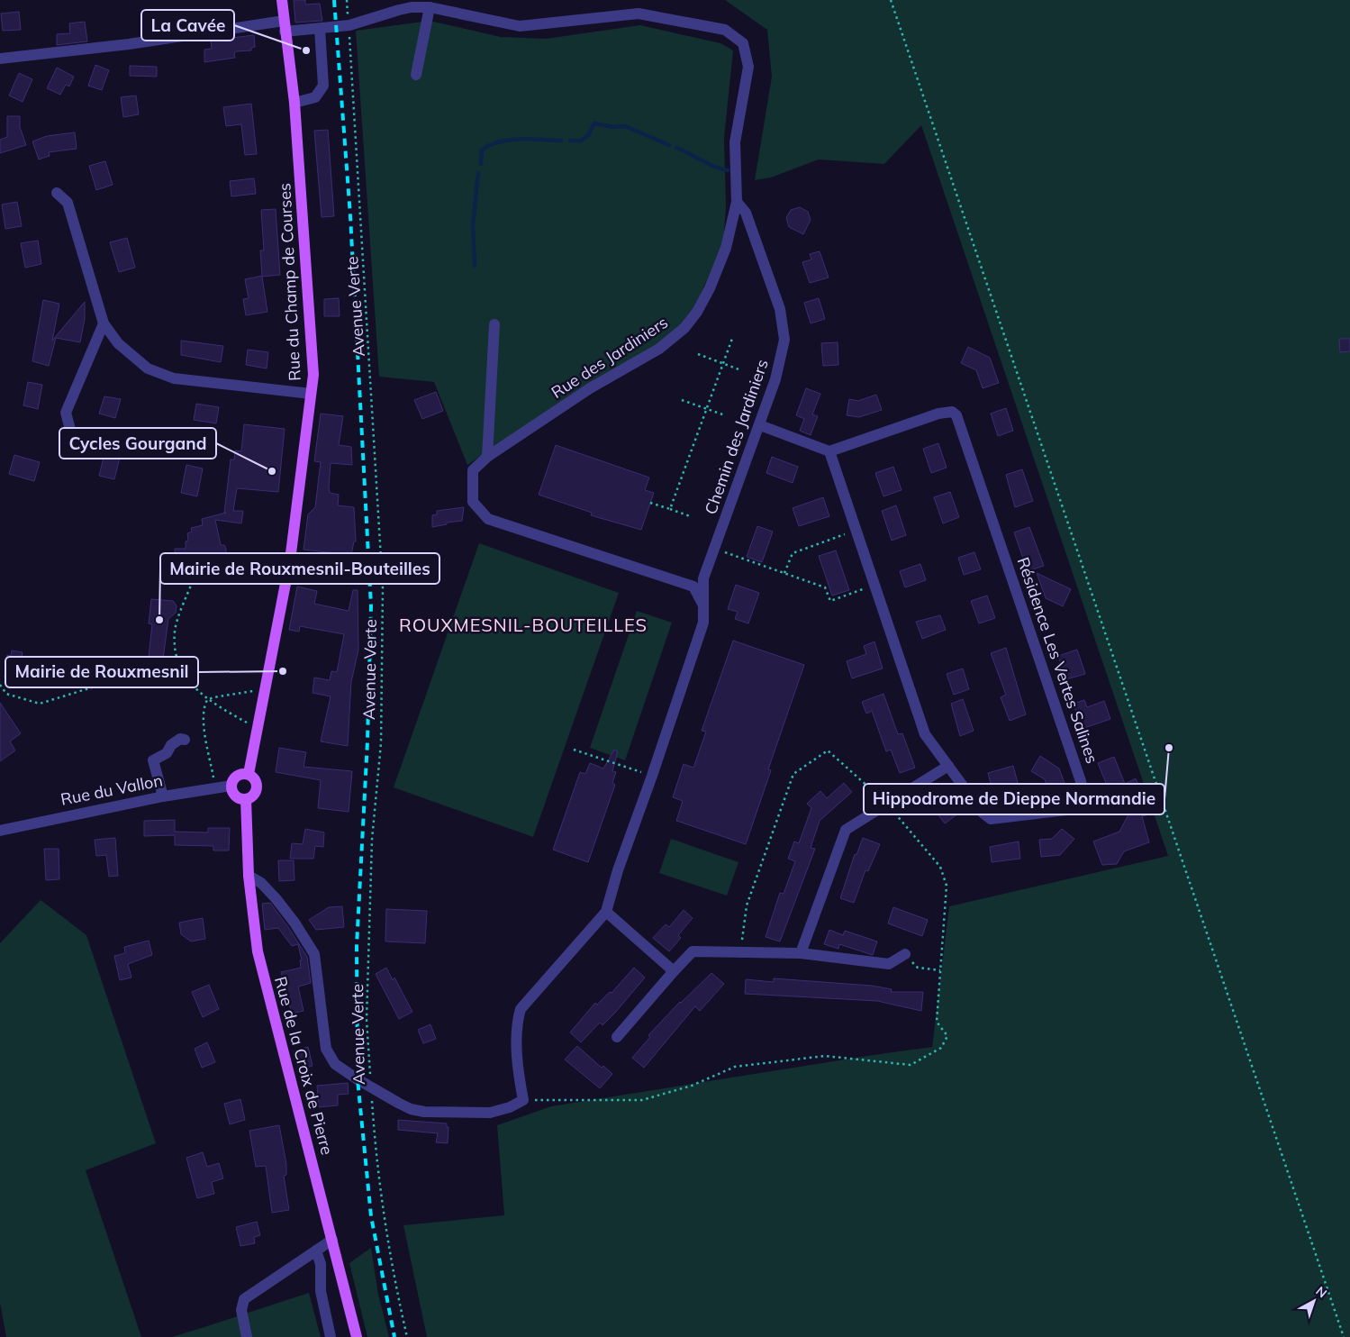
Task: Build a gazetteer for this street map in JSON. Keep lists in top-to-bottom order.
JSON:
{
  "streets": {
    "main road": ["Rue du Champ de Courses", "Rue de la Croix de Pierre"],
    "street": [
      "Rue des Jardiniers",
      "Chemin des Jardiniers",
      "Résidence Les Vertes Salines",
      "Rue du Vallon"
    ],
    "path": ["Avenue Verte"]
  },
  "crossings": [
    ["Rue du Champ de Courses", "Rue des Jardiniers"],
    ["Rue du Champ de Courses", "Rue du Vallon"],
    ["Rue du Champ de Courses", "Rue de la Croix de Pierre"],
    ["Avenue Verte", "Rue des Jardiniers"],
    ["Rue des Jardiniers", "Chemin des Jardiniers"],
    ["Rue du Vallon", "Rue de la Croix de Pierre"]
  ],
  "districts": ["ROUXMESNIL-BOUTEILLES"],
  "places": [
    "La Cavée",
    "Cycles Gourgand",
    "Mairie de Rouxmesnil-Bouteilles",
    "Mairie de Rouxmesnil",
    "Hippodrome de Dieppe Normandie"
  ],
  "north": "top right"
}
